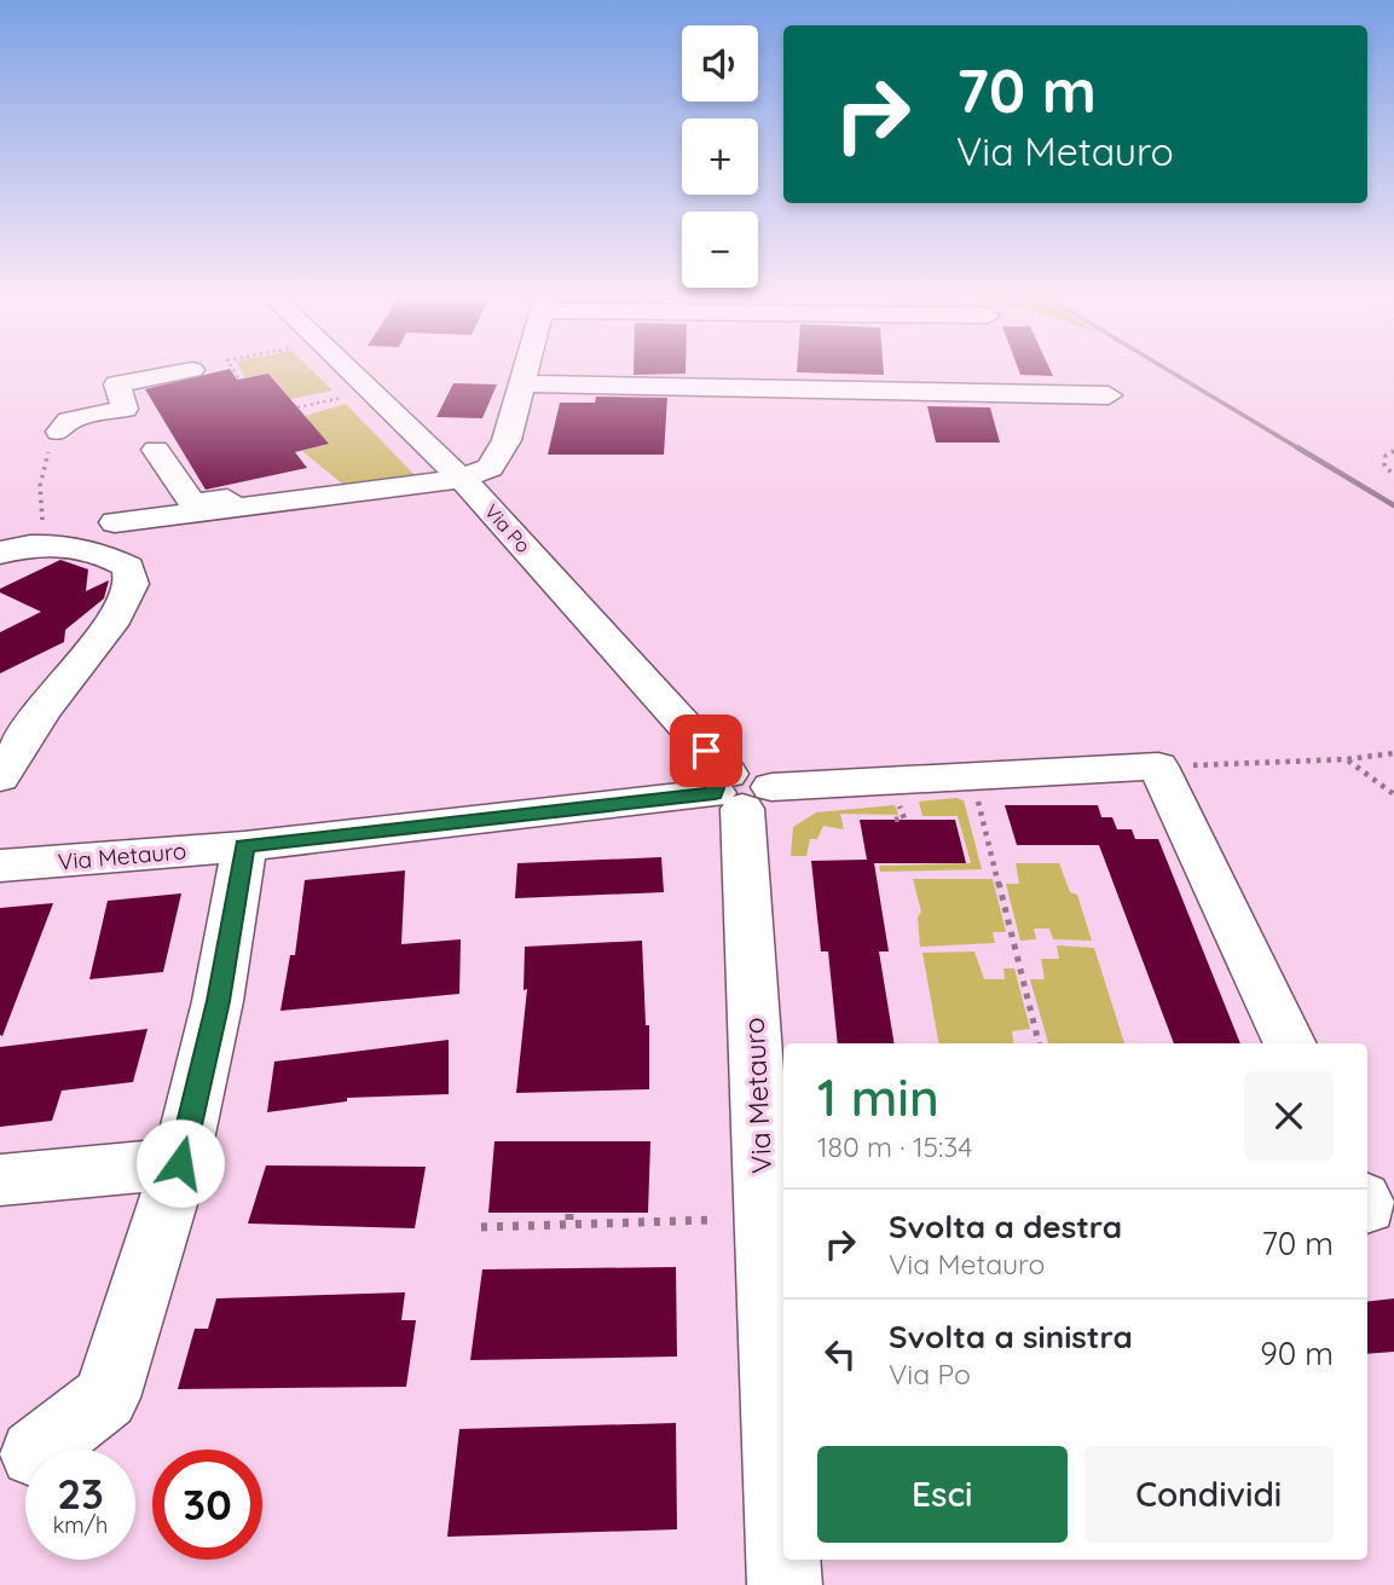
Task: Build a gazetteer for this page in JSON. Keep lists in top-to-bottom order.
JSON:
{
  "streets": {
    "street": ["Via Po", "Via Metauro"]
  },
  "crossings": [
    ["Via Po", "Via Metauro"]
  ],
  "page": {
    "map_buttons": ["+", "−"],
    "turn": ["70 m", "Via Metauro"],
    "heading": ["1 min", "180 m · 15:34"],
    "list": [
      {
        "name": "Svolta a destra",
        "note": "Via Metauro",
        "value": "70 m"
      },
      {
        "name": "Svolta a sinistra",
        "note": "Via Po",
        "value": "90 m"
      }
    ],
    "buttons": ["Esci", "Condividi"],
    "speed": "23 km/h",
    "limit": "30"
  }
}
